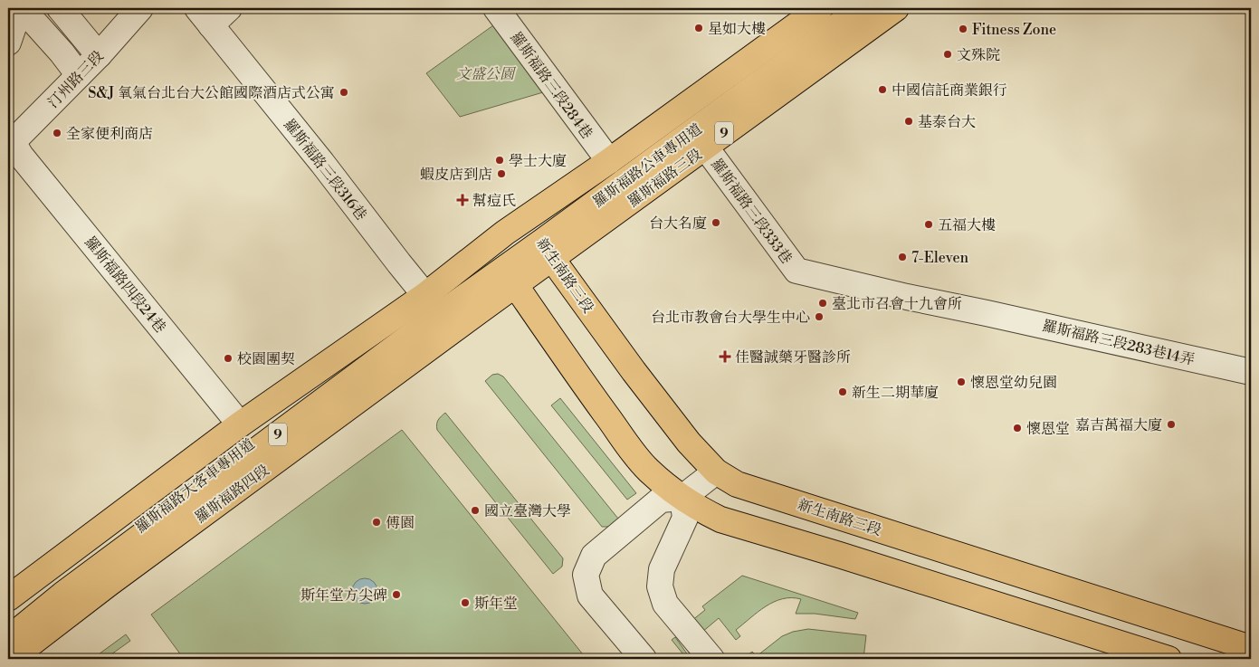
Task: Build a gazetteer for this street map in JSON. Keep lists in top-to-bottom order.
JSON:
{
  "streets": {
    "main road": [
      "9",
      "羅斯福路公車專用道",
      "羅斯福路三段",
      "新生南路三段",
      "羅斯福路大客車專用道",
      "羅斯福路四段"
    ],
    "street": [
      "汀州路三段",
      "羅斯福路三段284巷",
      "羅斯福路三段316巷",
      "羅斯福路三段333巷",
      "羅斯福路四段24巷",
      "羅斯福路三段283巷14弄"
    ]
  },
  "crossings": [
    ["汀州路三段", "羅斯福路四段24巷"],
    ["羅斯福路三段284巷", "9"],
    ["9", "羅斯福路三段316巷"],
    ["9", "羅斯福路四段24巷"],
    ["9", "羅斯福路大客車專用道"],
    ["9", "羅斯福路四段"],
    ["羅斯福路公車專用道", "羅斯福路三段"],
    ["羅斯福路公車專用道", "新生南路三段"],
    ["羅斯福路三段316巷", "羅斯福路大客車專用道"],
    ["羅斯福路三段316巷", "羅斯福路四段"],
    ["羅斯福路三段", "羅斯福路三段333巷"],
    ["羅斯福路三段", "新生南路三段"],
    ["羅斯福路三段", "羅斯福路大客車專用道"],
    ["羅斯福路三段333巷", "羅斯福路三段283巷14弄"],
    ["羅斯福路大客車專用道", "羅斯福路四段"]
  ],
  "parks": ["文盛公園"],
  "places": {
    "other": [
      "星如大樓",
      "Fitness Zone",
      "文殊院",
      "中國信託商業銀行",
      "S&J 氧氣台北台大公館國際酒店式公寓",
      "基泰台大",
      "全家便利商店",
      "學士大廈",
      "蝦皮店到店",
      "台大名廈",
      "五福大樓",
      "7-Eleven",
      "臺北市召會十九會所",
      "台北市教會台大學生中心",
      "校園團契",
      "懷恩堂幼兒園",
      "新生二期華廈",
      "嘉吉萬福大廈",
      "懷恩堂",
      "國立臺灣大學",
      "傅園",
      "斯年堂方尖碑",
      "斯年堂"
    ],
    "health": ["幫痘氏", "佳醫誠藥牙醫診所"]
  }
}
